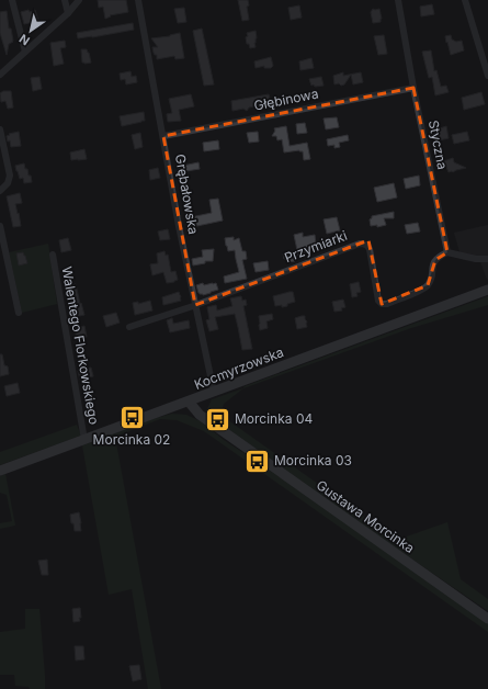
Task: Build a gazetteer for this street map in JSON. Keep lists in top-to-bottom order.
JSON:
{
  "streets": {
    "main road": ["Kocmyrzowska", "Gustawa Morcinka"],
    "street": [
      "Głębinowa",
      "Styczna",
      "Grębałowska",
      "Przymiarki",
      "Walentego Florkowskiego"
    ]
  },
  "crossings": [
    ["Głębinowa", "Styczna"],
    ["Głębinowa", "Grębałowska"],
    ["Styczna", "Przymiarki"],
    ["Grębałowska", "Przymiarki"],
    ["Grębałowska", "Kocmyrzowska"],
    ["Walentego Florkowskiego", "Kocmyrzowska"],
    ["Kocmyrzowska", "Gustawa Morcinka"]
  ],
  "places": {
    "bus stop": ["Morcinka 02", "Morcinka 04", "Morcinka 03"]
  },
  "north": "bottom left"
}
